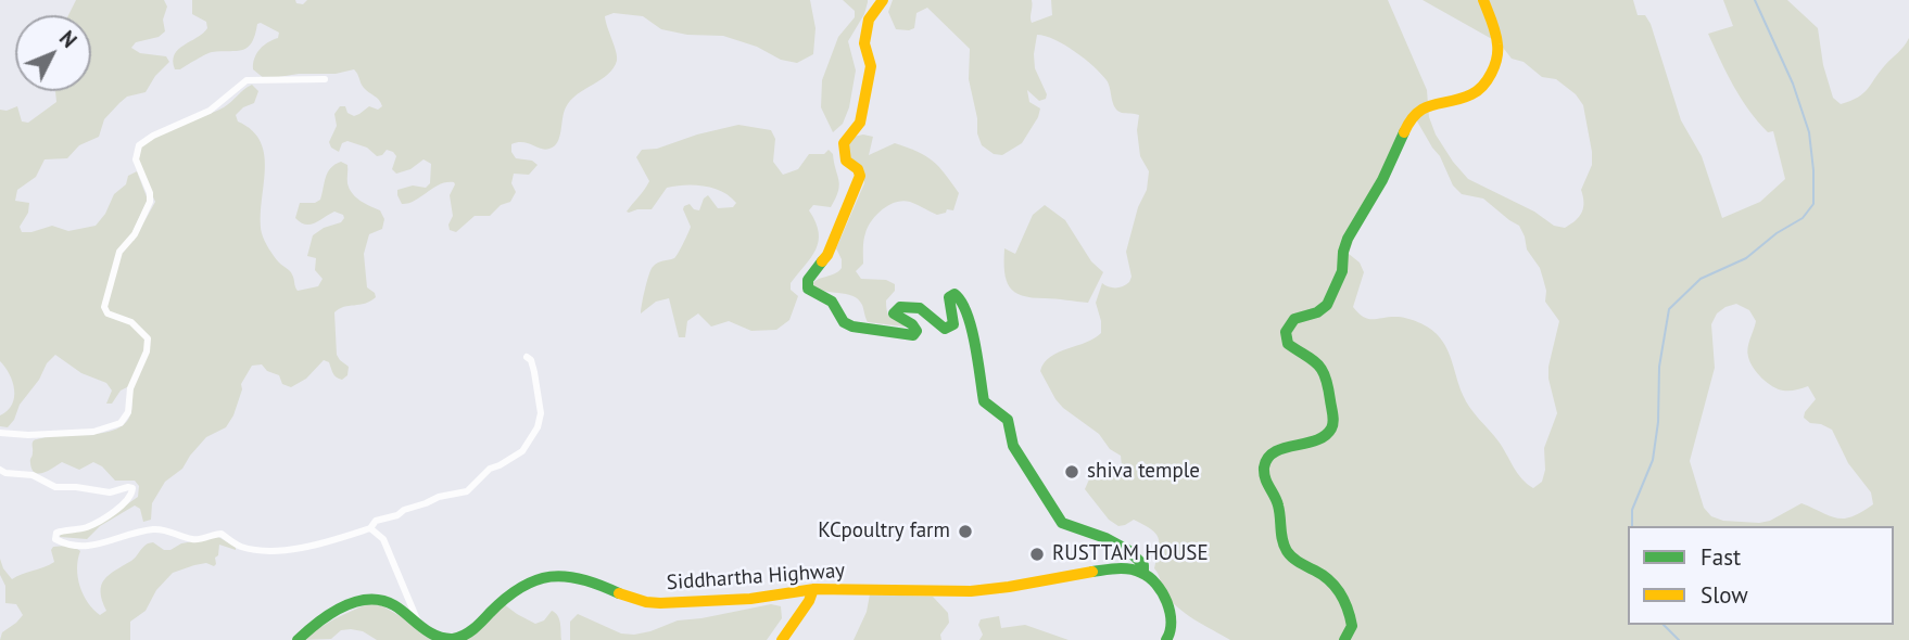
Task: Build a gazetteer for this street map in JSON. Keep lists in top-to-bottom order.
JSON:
{
  "streets": {
    "main road": ["Siddhartha Highway"]
  },
  "places": ["shiva temple", "KCpoultry farm", "RUSTTAM HOUSE"],
  "legend": ["Fast", "Slow"],
  "north": "top right"
}
